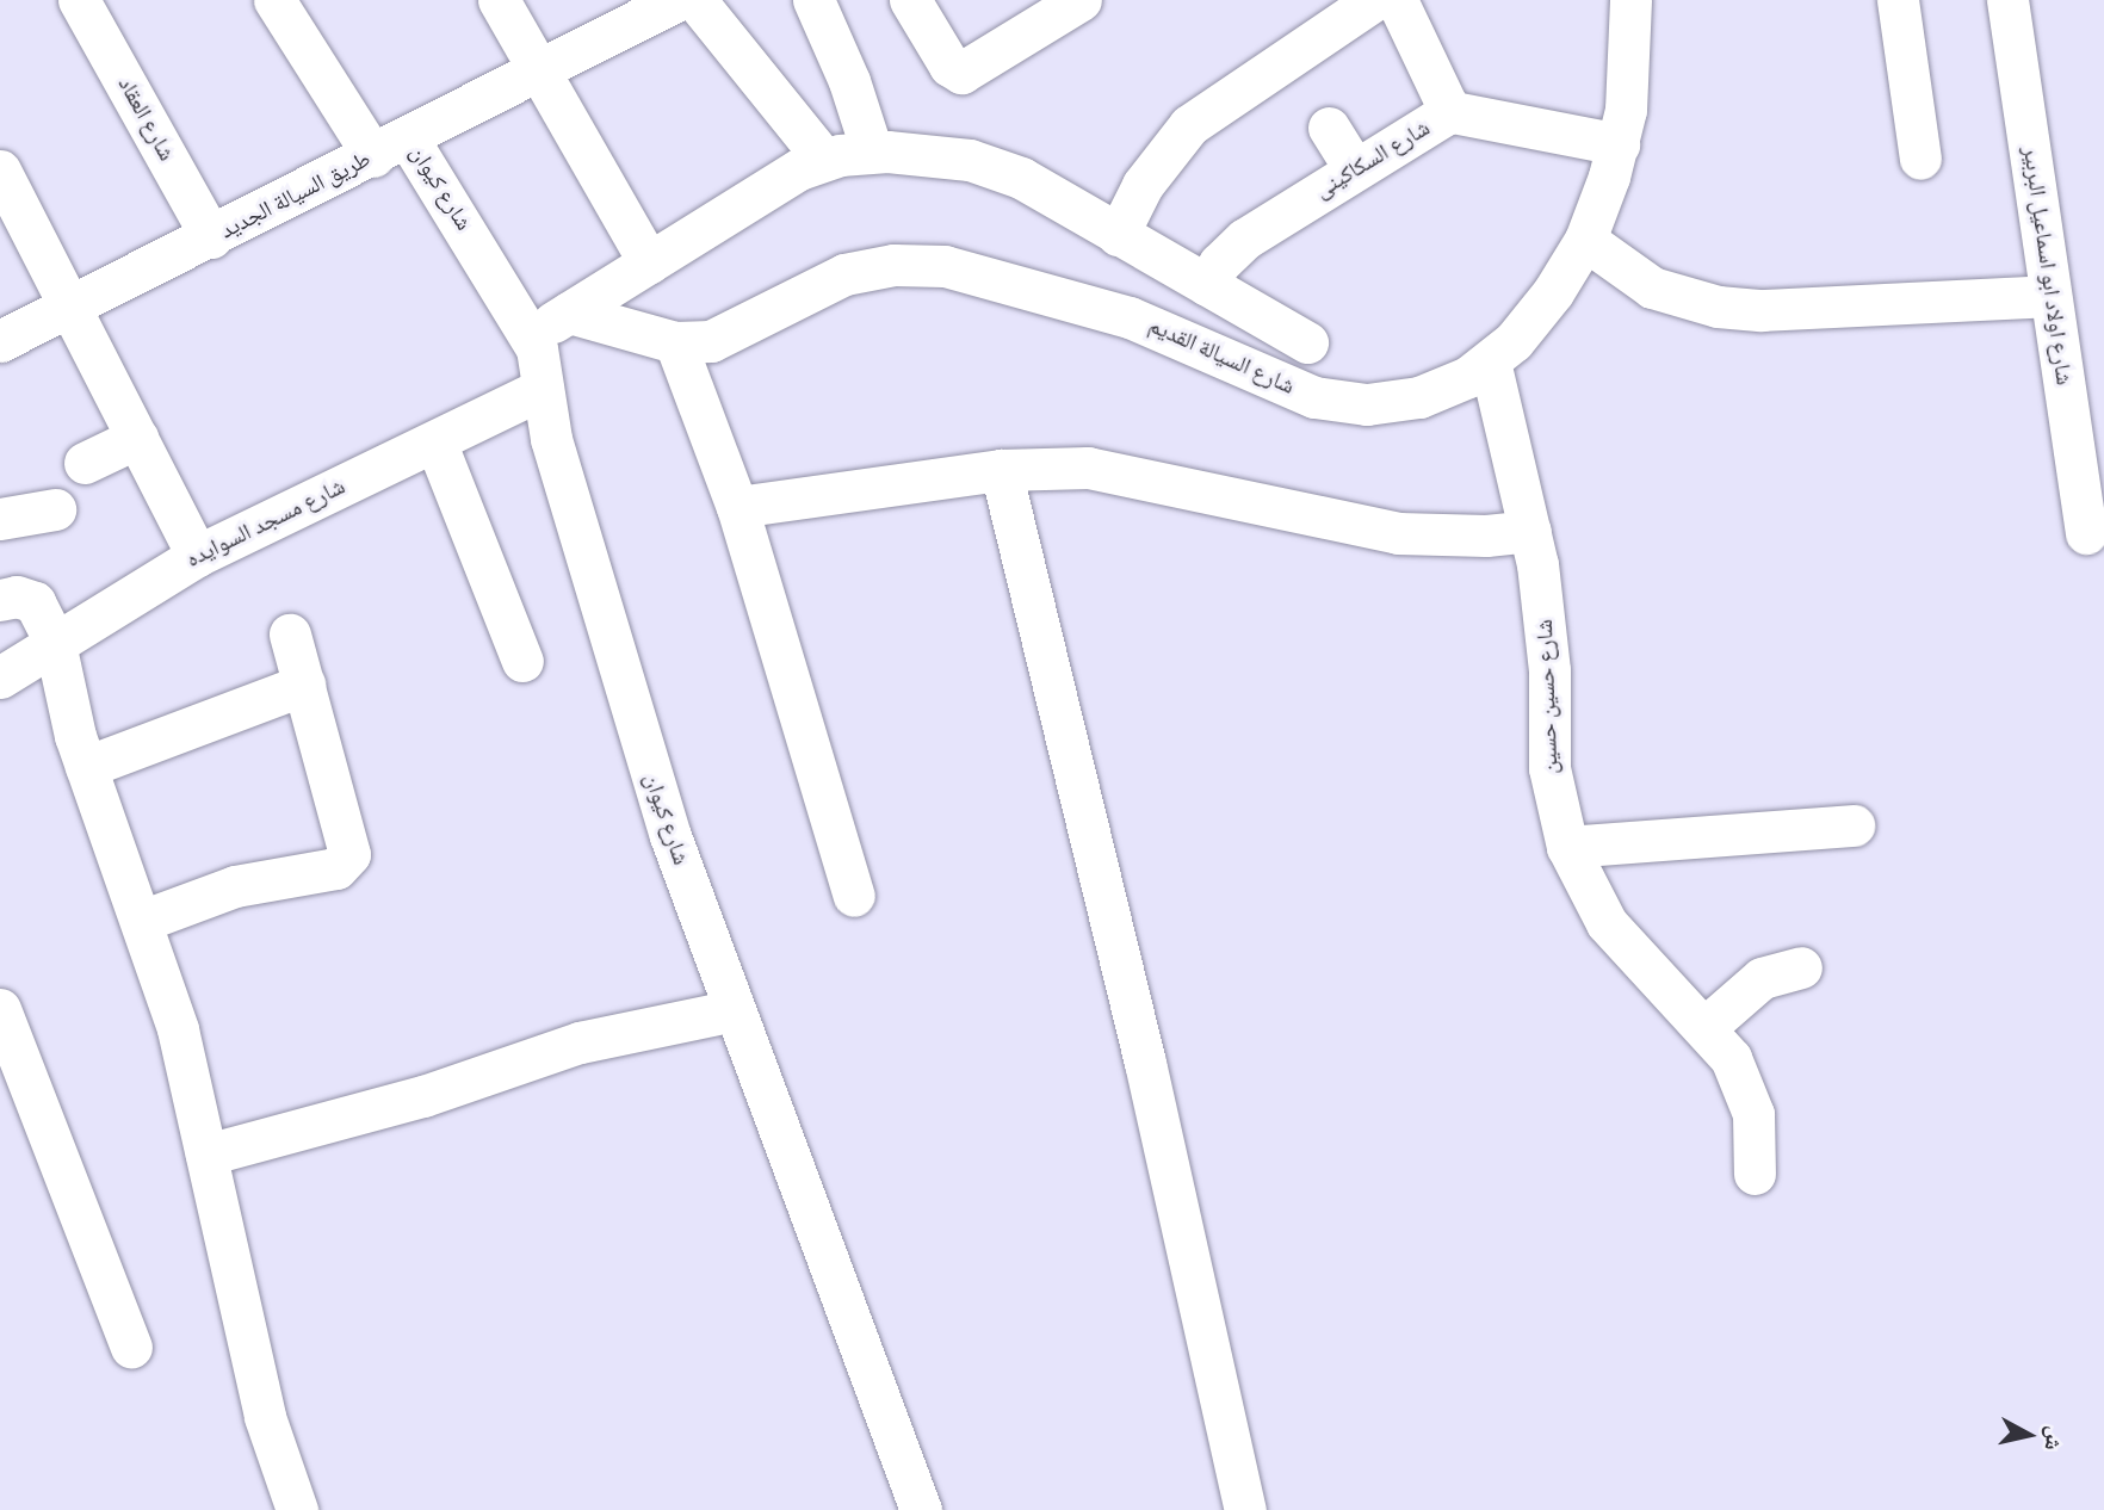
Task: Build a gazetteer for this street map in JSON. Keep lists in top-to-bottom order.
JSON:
{
  "streets": {
    "street": [
      "شارع العقاد",
      "شارع السكاكينى",
      "شارع كيوان",
      "طريق السيالة الجديد",
      "شارع اولاد ابو اسماعيل البربير",
      "شارع السيالة القديم",
      "شارع مسجد السوايده",
      "شارع حسين حسين"
    ]
  },
  "crossings": [
    ["شارع العقاد", "طريق السيالة الجديد"],
    ["شارع كيوان", "طريق السيالة الجديد"],
    ["شارع كيوان", "شارع مسجد السوايده"],
    ["شارع السيالة القديم", "شارع حسين حسين"]
  ],
  "north": "right"
}
